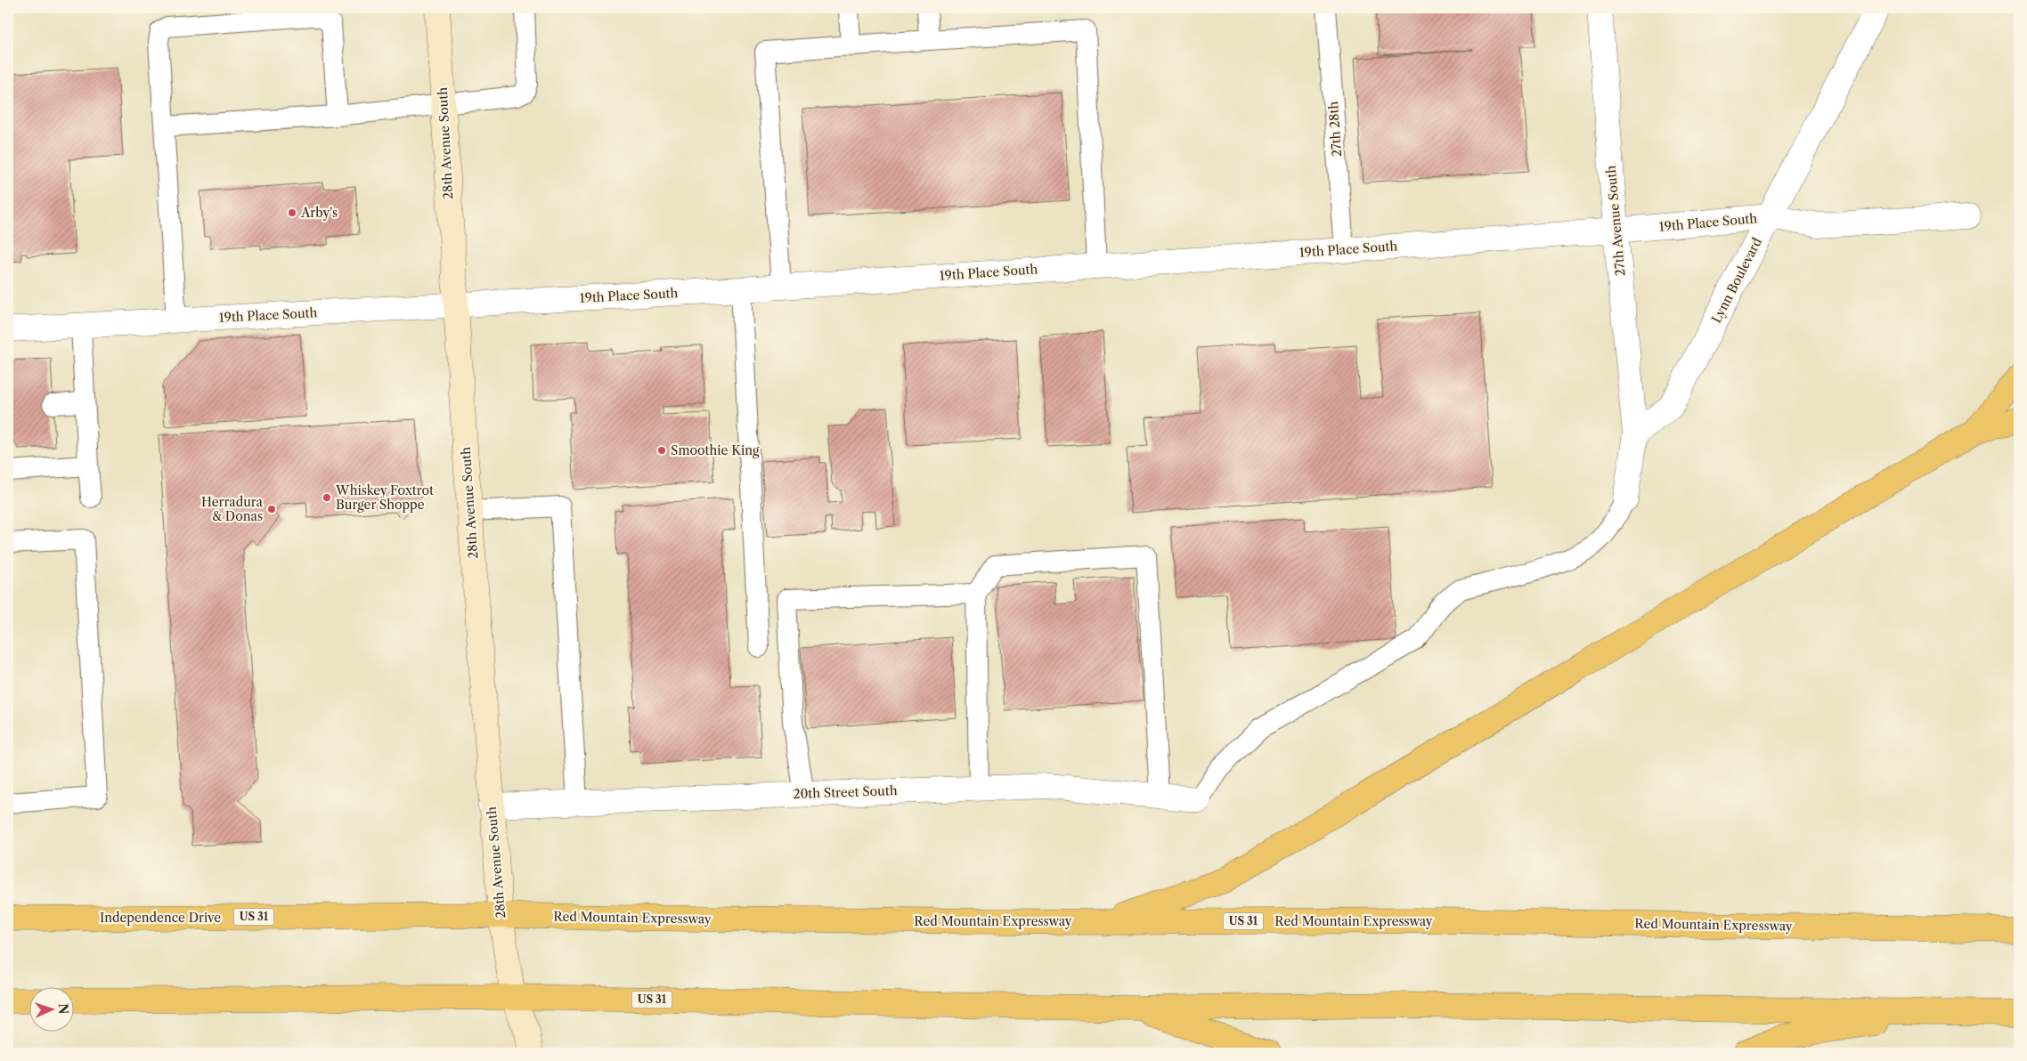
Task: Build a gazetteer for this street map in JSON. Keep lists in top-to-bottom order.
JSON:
{
  "streets": {
    "main road": ["US 31", "Independence Drive", "Red Mountain Expressway"],
    "street": [
      "28th Avenue South",
      "27th Avenue South",
      "19th Place South",
      "Lynn Boulevard",
      "20th Street South"
    ],
    "lane": ["27th 28th"]
  },
  "crossings": [
    ["27th 28th", "19th Place South"],
    ["28th Avenue South", "19th Place South"],
    ["28th Avenue South", "20th Street South"],
    ["28th Avenue South", "US 31"],
    ["28th Avenue South", "Independence Drive"],
    ["28th Avenue South", "Red Mountain Expressway"],
    ["27th Avenue South", "19th Place South"],
    ["27th Avenue South", "Lynn Boulevard"],
    ["19th Place South", "Lynn Boulevard"],
    ["Independence Drive", "Red Mountain Expressway"]
  ],
  "places": [
    "Arby's",
    "Smoothie King",
    "Whiskey Foxtrot Burger Shoppe",
    "Herradura & Donas"
  ],
  "north": "right"
}
